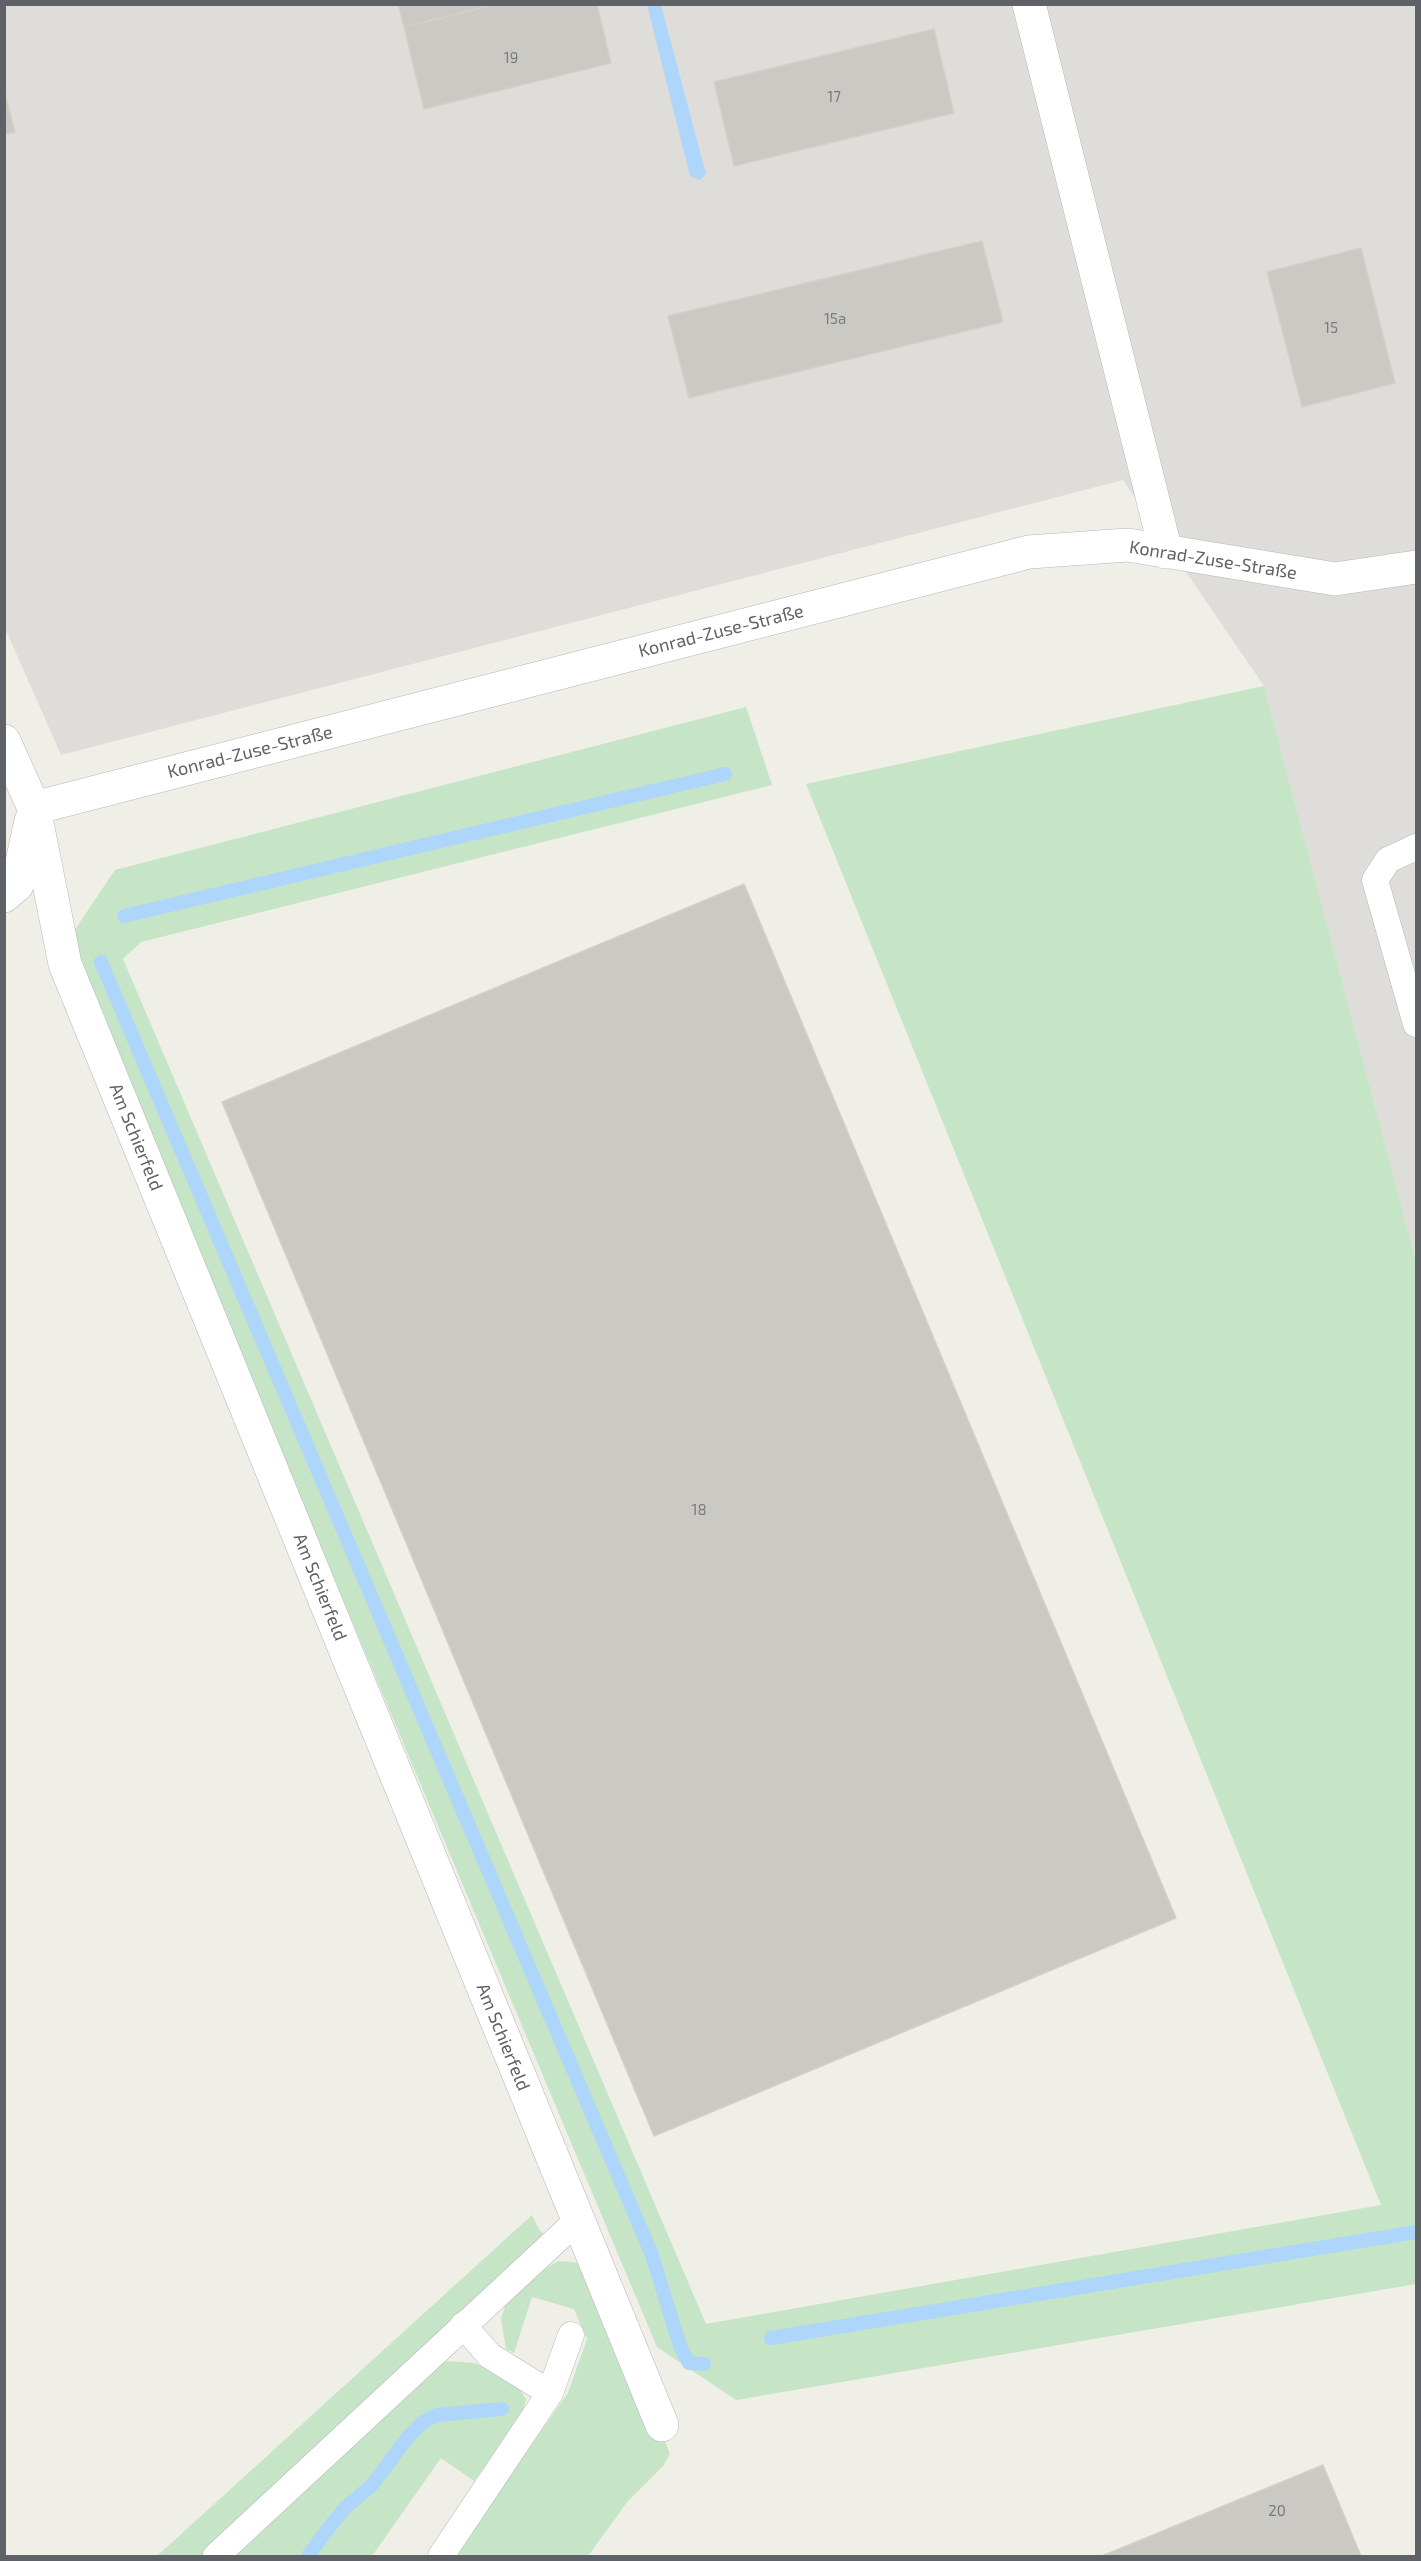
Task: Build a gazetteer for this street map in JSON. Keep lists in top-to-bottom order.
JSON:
{
  "streets": {
    "street": ["Konrad-Zuse-Straße", "Am Schierfeld"]
  },
  "crossings": [
    ["Konrad-Zuse-Straße", "Am Schierfeld"]
  ],
  "house_numbers": [
    "19",
    "17",
    "15a",
    "15",
    "18",
    "20"
  ]
}
